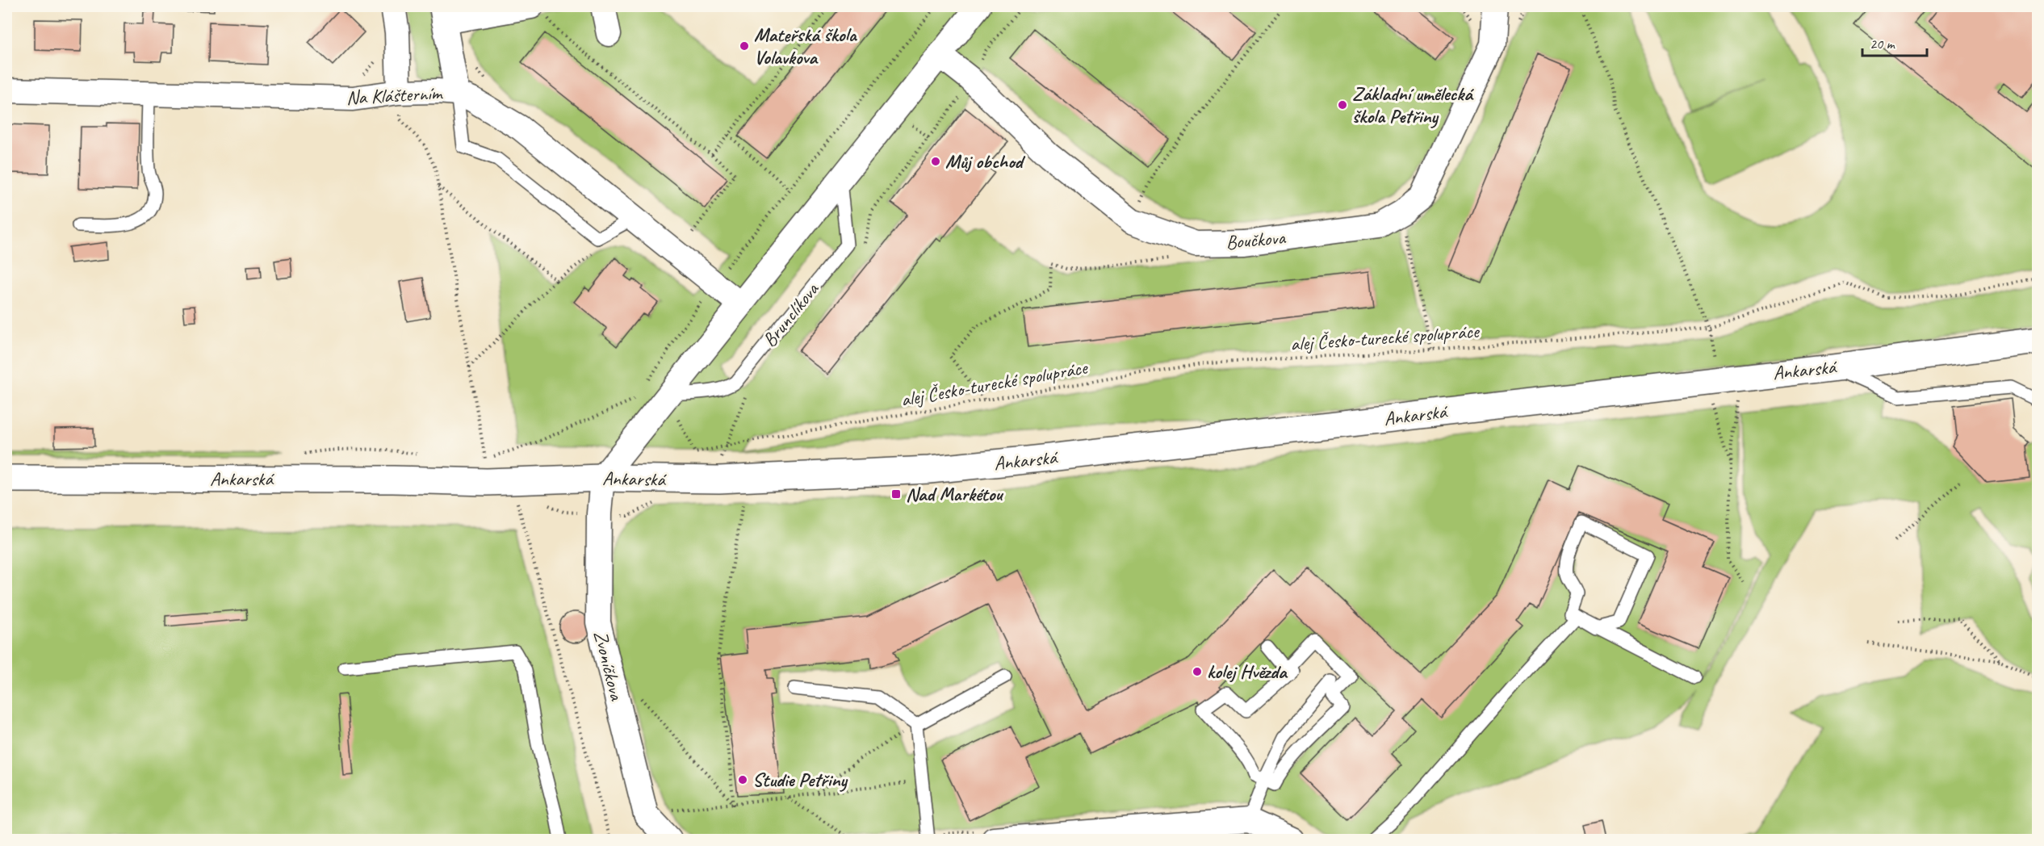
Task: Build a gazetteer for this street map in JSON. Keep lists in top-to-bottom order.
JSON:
{
  "streets": {
    "street": [
      "Na Klášterním",
      "Boučkova",
      "Ankarská",
      "Zvoníčkova"
    ],
    "lane": ["Brunclíkova"],
    "path": ["alej Česko-turecké spolupráce"]
  },
  "crossings": [
    ["Ankarská", "Zvoníčkova"]
  ],
  "places": {
    "other": [
      "Mateřská škola Volavkova",
      "Základní umělecká škola Petřiny",
      "Můj obchod",
      "kolej Hvězda",
      "Studie Petřiny"
    ],
    "transit": ["Nad Markétou"]
  },
  "scale_bar": "20 m"
}
